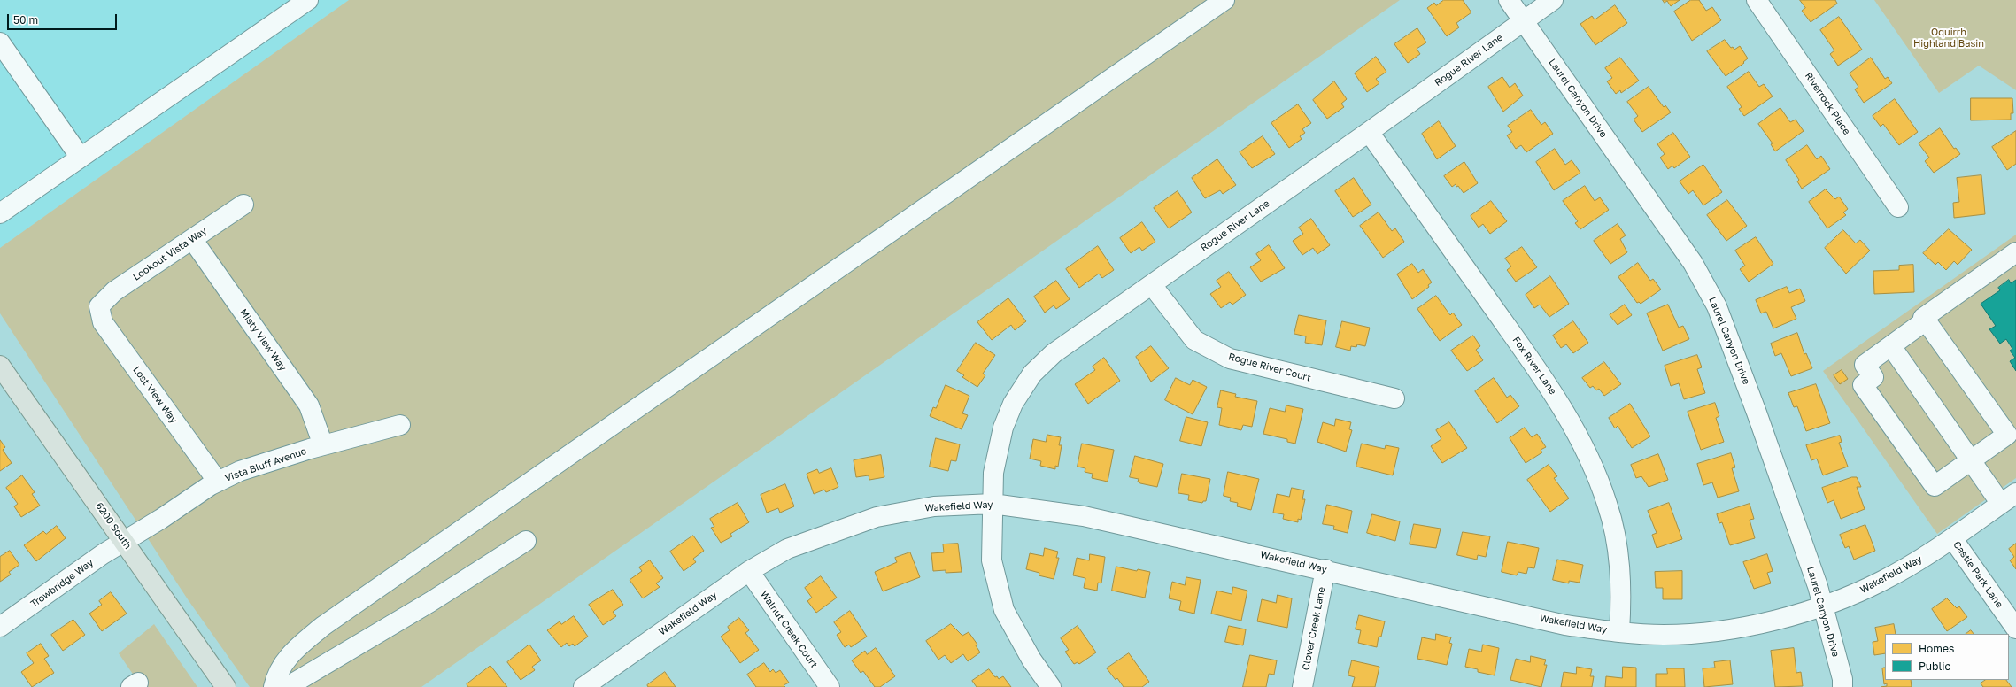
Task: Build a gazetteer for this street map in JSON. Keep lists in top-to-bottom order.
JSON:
{
  "streets": {
    "main road": ["6200 South"],
    "street": [
      "Rogue River Lane",
      "Laurel Canyon Drive",
      "Riverrock Place",
      "Lookout Vista Way",
      "Misty View Way",
      "Fox River Lane",
      "Rogue River Court",
      "Lost View Way",
      "Vista Bluff Avenue",
      "Wakefield Way",
      "Castle Park Lane",
      "Trowbridge Way",
      "Clover Creek Lane",
      "Walnut Creek Court"
    ]
  },
  "crossings": [
    ["Rogue River Lane", "Laurel Canyon Drive"],
    ["Rogue River Lane", "Fox River Lane"],
    ["Rogue River Lane", "Rogue River Court"],
    ["Rogue River Lane", "Wakefield Way"],
    ["Laurel Canyon Drive", "Wakefield Way"],
    ["Lookout Vista Way", "Misty View Way"],
    ["Lookout Vista Way", "Lost View Way"],
    ["Misty View Way", "Vista Bluff Avenue"],
    ["Fox River Lane", "Wakefield Way"],
    ["Lost View Way", "Vista Bluff Avenue"],
    ["Vista Bluff Avenue", "6200 South"],
    ["Vista Bluff Avenue", "Trowbridge Way"],
    ["Wakefield Way", "Castle Park Lane"],
    ["Wakefield Way", "Clover Creek Lane"],
    ["Wakefield Way", "Walnut Creek Court"],
    ["6200 South", "Trowbridge Way"]
  ],
  "parks": ["Oquirrh Highland Basin"],
  "legend": ["Homes", "Public"],
  "scale_bar": "50 m"
}
